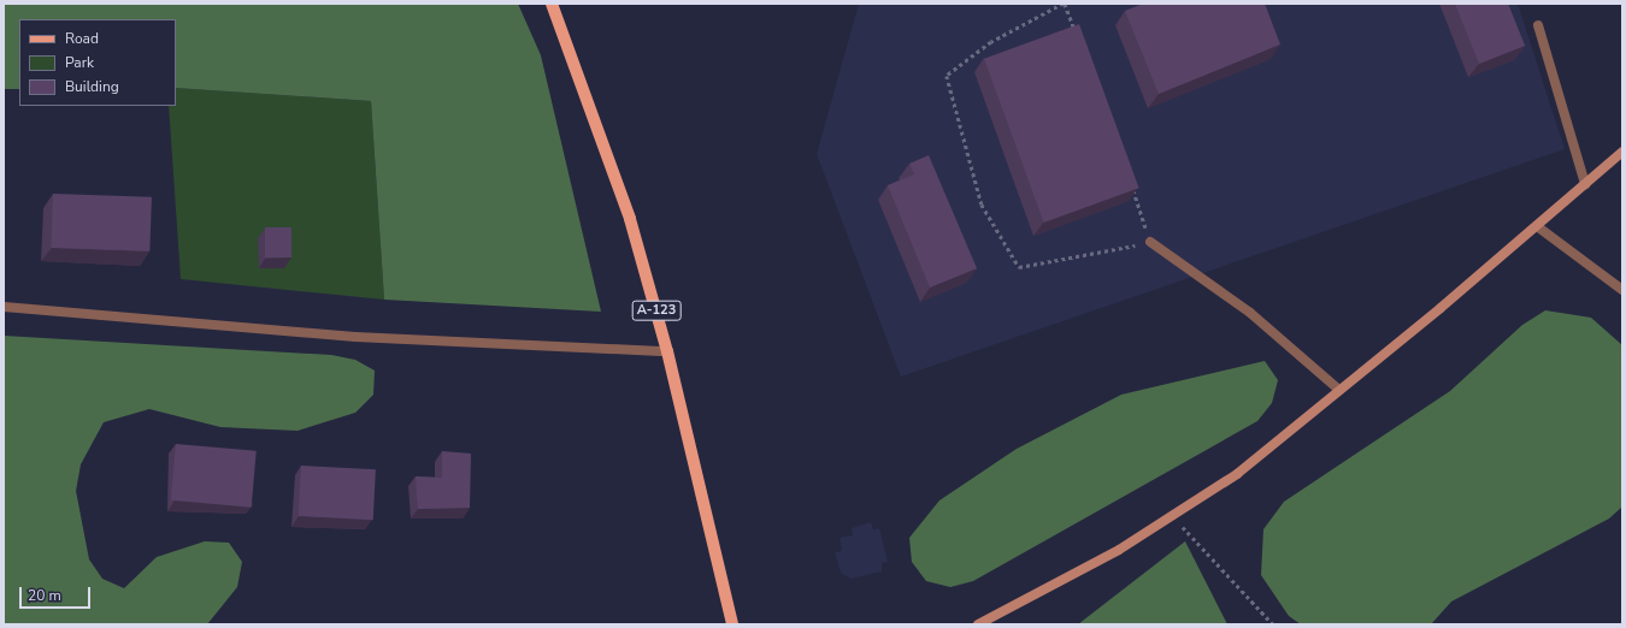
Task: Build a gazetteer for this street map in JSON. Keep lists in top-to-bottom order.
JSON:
{
  "streets": {
    "main road": ["А-123"]
  },
  "legend": ["Road", "Park", "Building"],
  "scale_bar": "20 m"
}
